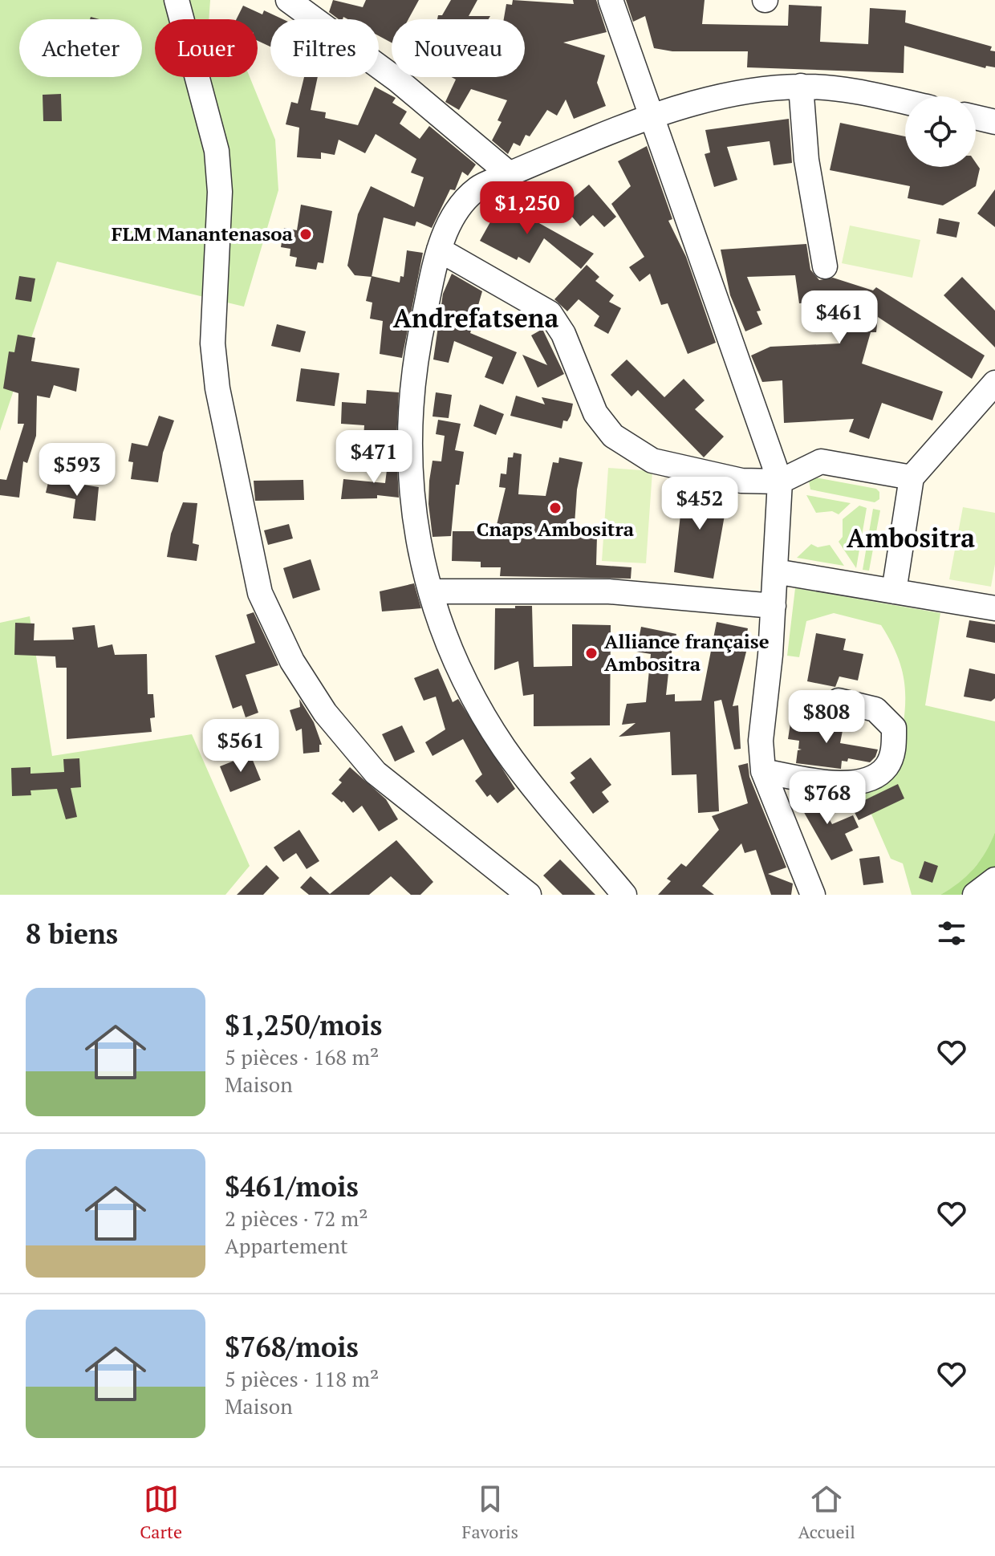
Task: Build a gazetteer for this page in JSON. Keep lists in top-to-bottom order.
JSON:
{
  "districts": ["Andrefatsena", "Ambositra"],
  "places": ["FLM Manantenasoa", "Cnaps Ambositra", "Alliance française Ambositra"],
  "page": {
    "chip": [
      "Acheter",
      "Louer",
      "Filtres",
      "Nouveau"
    ],
    "price": [
      "$1,250",
      "$461",
      "$471",
      "$593",
      "$452",
      "$808",
      "$561",
      "$768"
    ],
    "heading": "8 biens",
    "list": [
      {
        "name": "$1,250/mois",
        "note": "5 pièces · 168 m² · Maison"
      },
      {
        "name": "$461/mois",
        "note": "2 pièces · 72 m² · Appartement"
      },
      {
        "name": "$768/mois",
        "note": "5 pièces · 118 m² · Maison"
      }
    ],
    "tabs": ["Carte", "Favoris", "Accueil"]
  }
}
